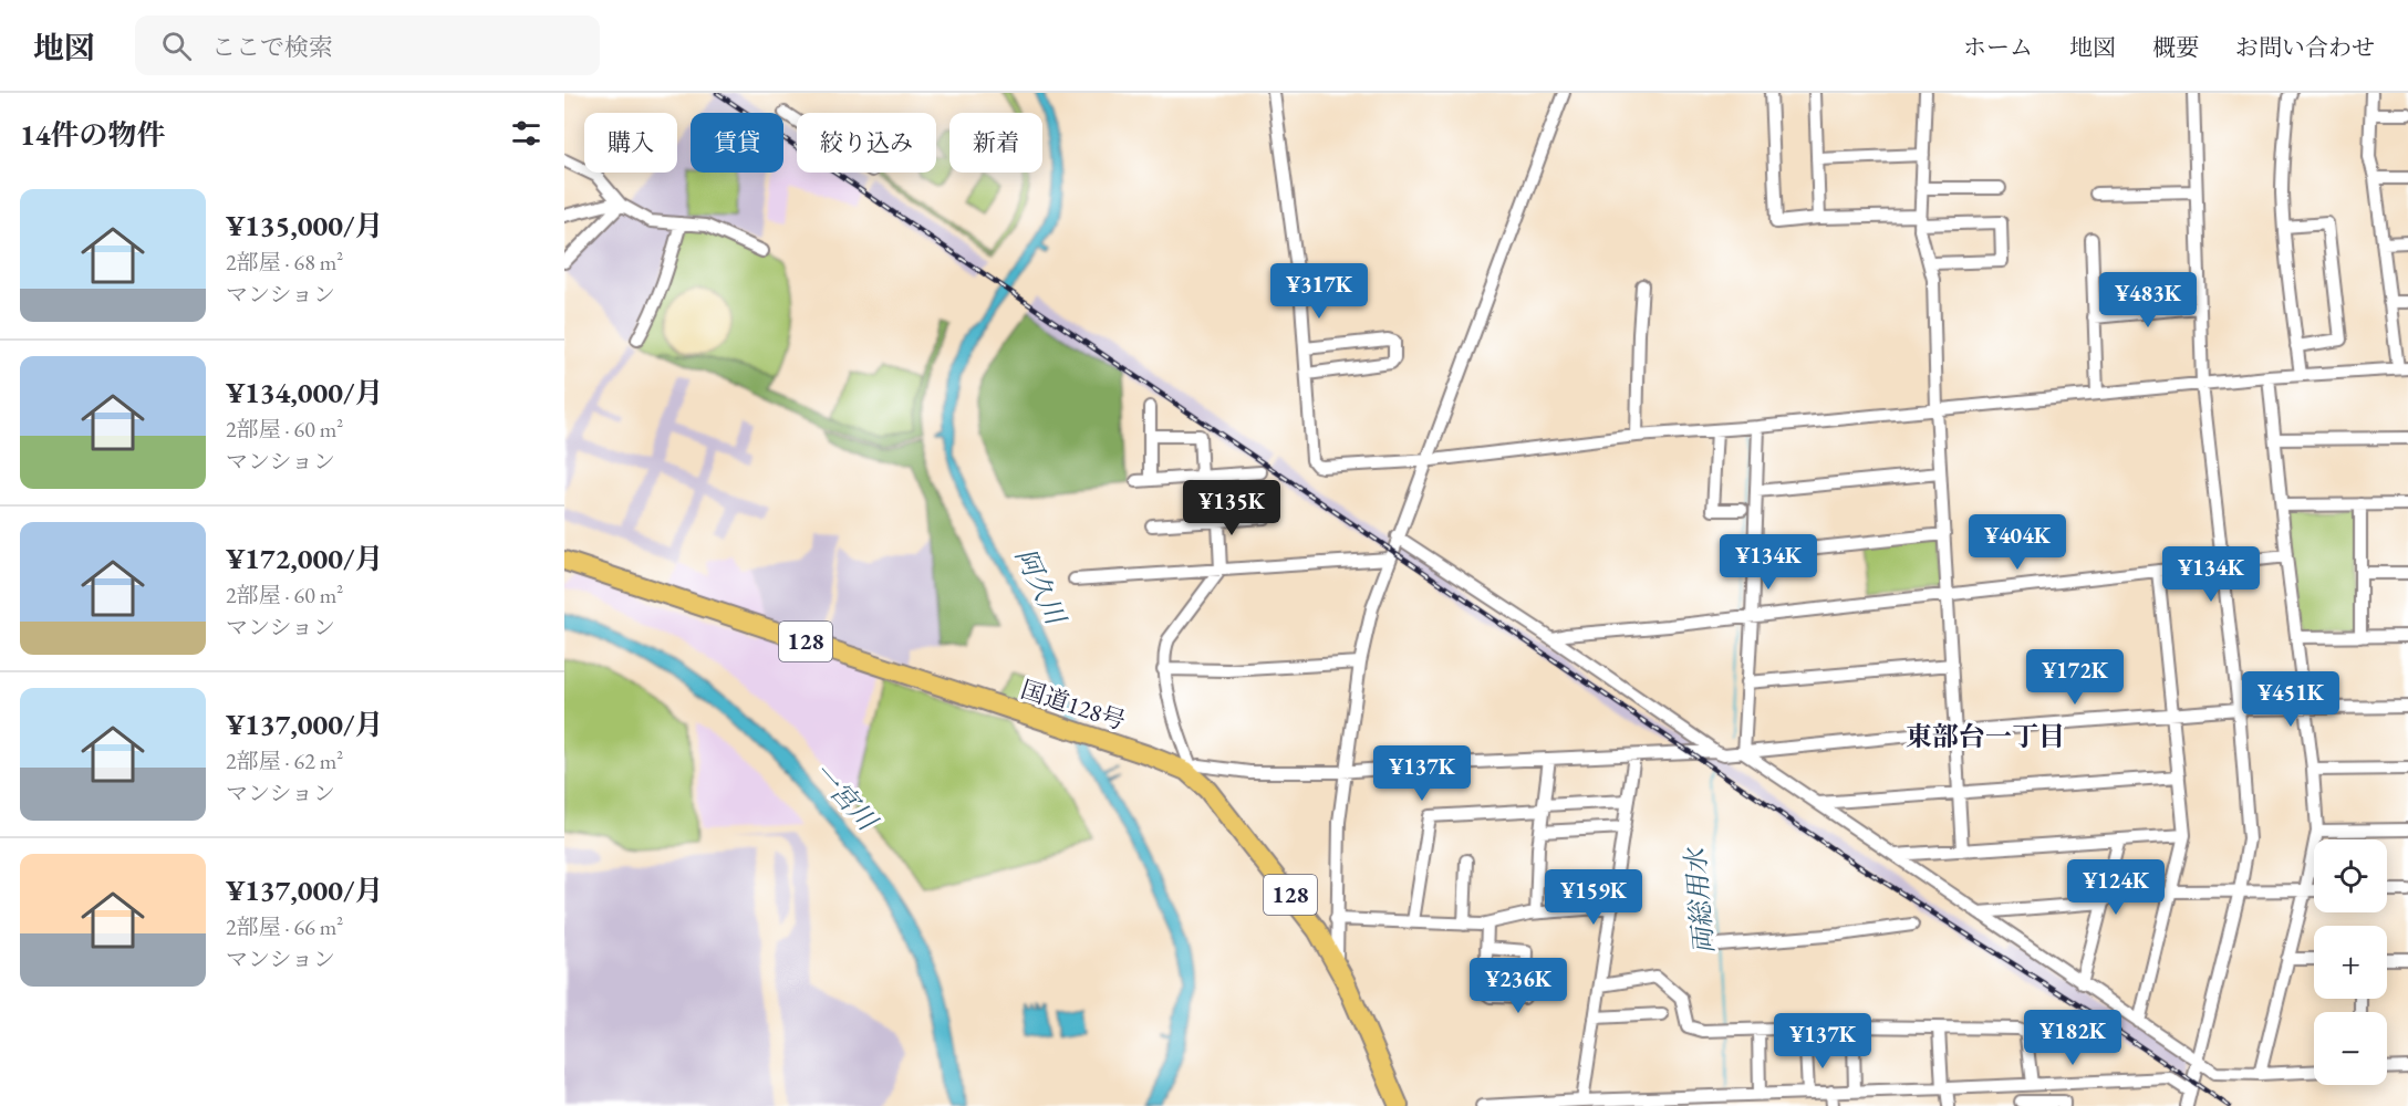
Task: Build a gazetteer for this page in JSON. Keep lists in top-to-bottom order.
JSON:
{
  "streets": {
    "highway": ["128", "国道128号"]
  },
  "districts": ["東部台一丁目"],
  "water": ["阿久川", "一宮川", "両総用水"],
  "page": {
    "header": "地図",
    "search": "ここで検索",
    "nav": [
      "ホーム",
      "地図",
      "概要",
      "お問い合わせ"
    ],
    "heading": "14件の物件",
    "chip": [
      "購入",
      "賃貸",
      "絞り込み",
      "新着"
    ],
    "list": [
      {
        "name": "¥135,000/月",
        "note": "2部屋 · 68 m² · マンション"
      },
      {
        "name": "¥134,000/月",
        "note": "2部屋 · 60 m² · マンション"
      },
      {
        "name": "¥172,000/月",
        "note": "2部屋 · 60 m² · マンション"
      },
      {
        "name": "¥137,000/月",
        "note": "2部屋 · 62 m² · マンション"
      },
      {
        "name": "¥137,000/月",
        "note": "2部屋 · 66 m² · マンション"
      }
    ],
    "price": [
      "¥317K",
      "¥483K",
      "¥135K",
      "¥404K",
      "¥134K",
      "¥134K",
      "¥172K",
      "¥451K",
      "¥137K",
      "¥124K",
      "¥159K",
      "¥236K",
      "¥182K",
      "¥137K"
    ],
    "map_buttons": ["+", "−"]
  }
}
